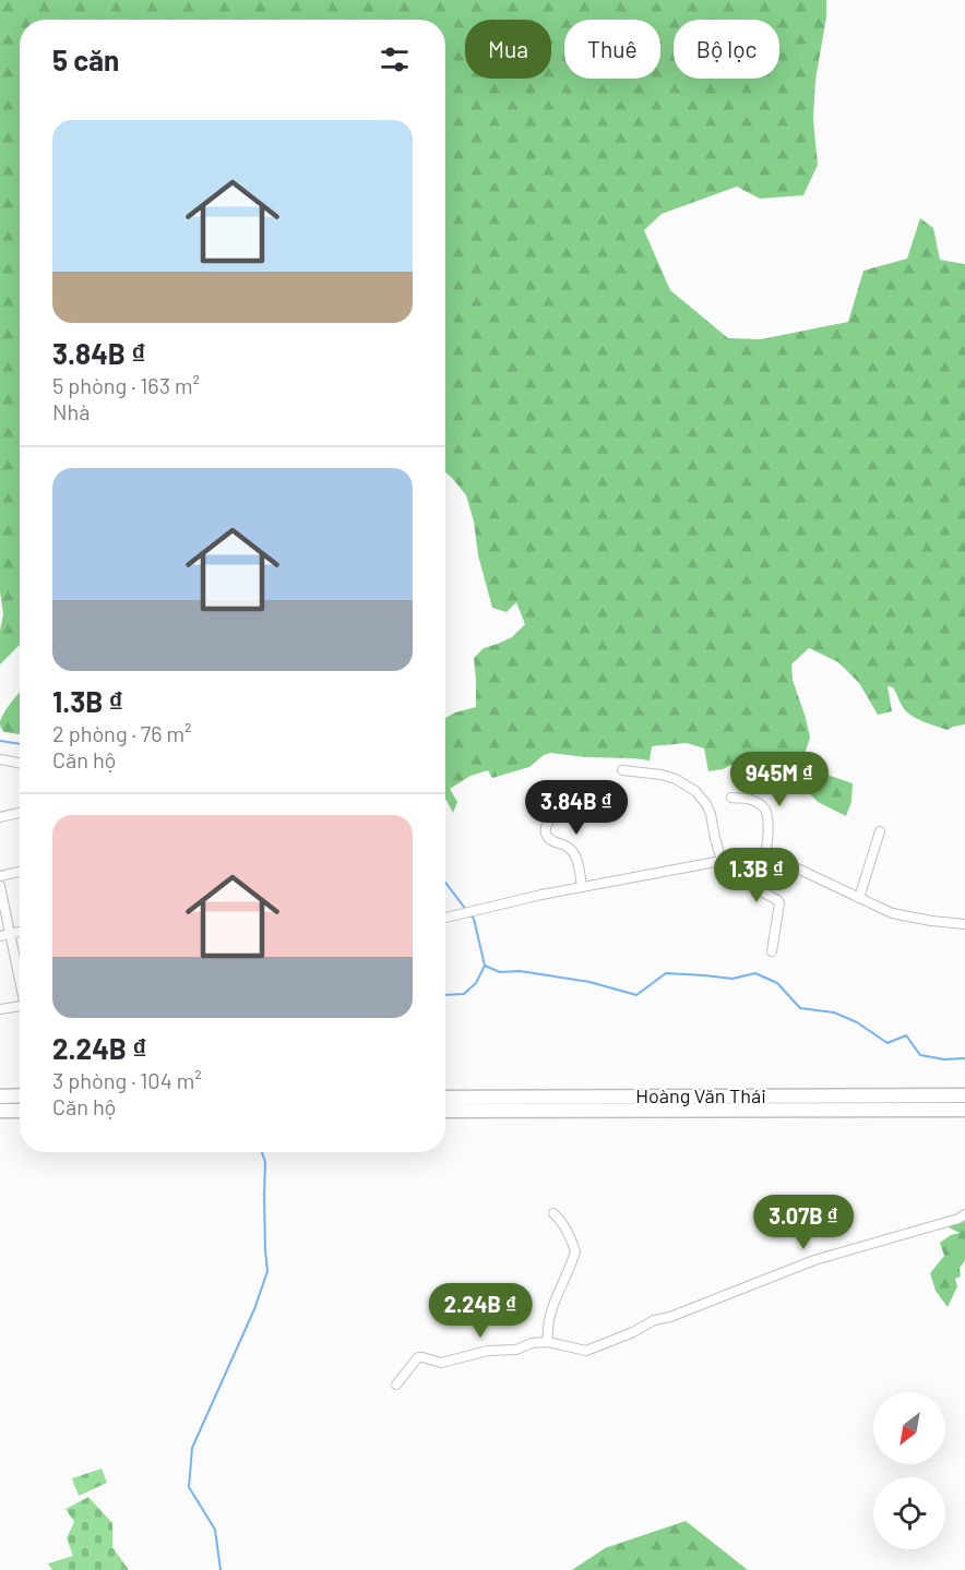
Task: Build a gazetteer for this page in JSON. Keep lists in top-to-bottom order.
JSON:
{
  "streets": {
    "main road": ["Hoàng Văn Thái"]
  },
  "north": "bottom left",
  "page": {
    "chip": ["Mua", "Thuê", "Bộ lọc"],
    "heading": "5 căn",
    "list": [
      {
        "name": "3.84B ₫",
        "note": "5 phòng · 163 m² · Nhà"
      },
      {
        "name": "1.3B ₫",
        "note": "2 phòng · 76 m² · Căn hộ"
      },
      {
        "name": "2.24B ₫",
        "note": "3 phòng · 104 m² · Căn hộ"
      }
    ],
    "price": [
      "945M ₫",
      "3.84B ₫",
      "1.3B ₫",
      "3.07B ₫",
      "2.24B ₫"
    ]
  }
}
